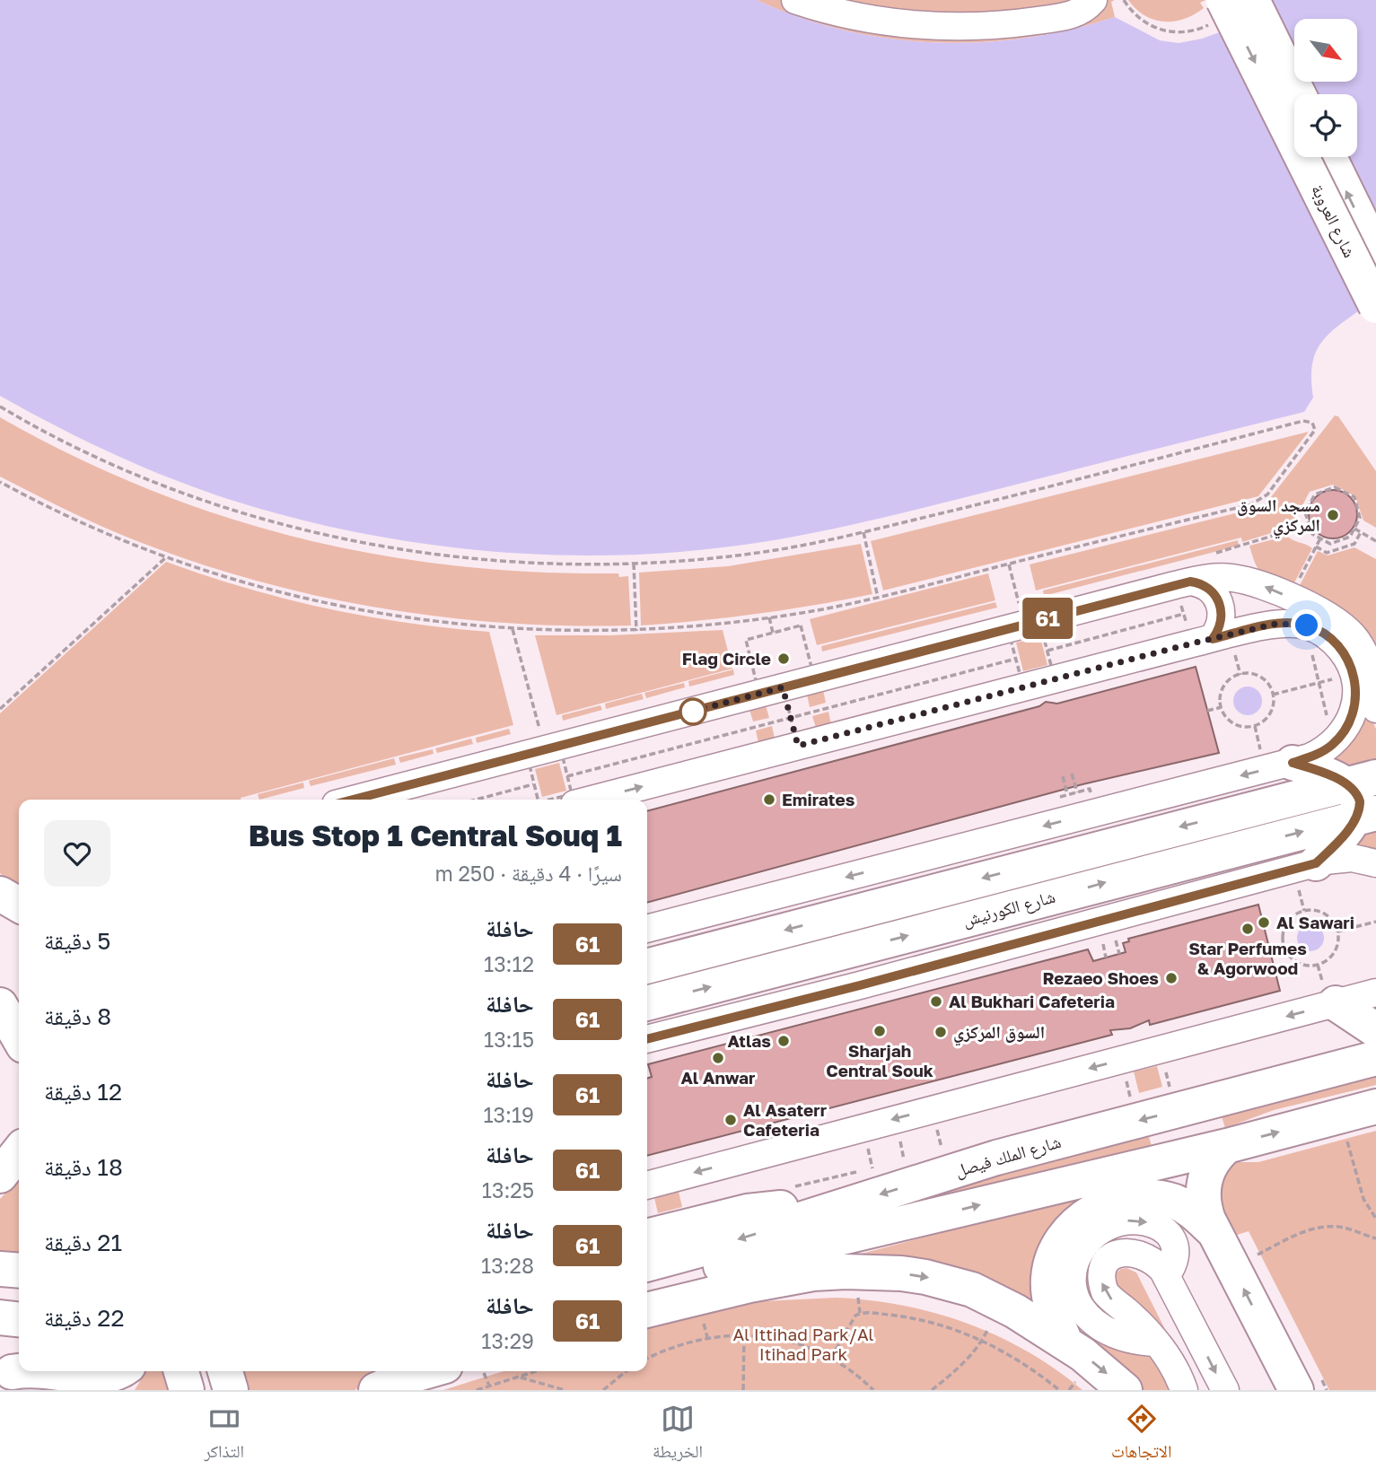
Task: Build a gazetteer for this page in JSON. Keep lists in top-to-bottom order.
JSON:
{
  "streets": {
    "main road": ["شارع العروبة", "شارع الكورنيش", "شارع الملك فيصل"]
  },
  "parks": ["Al Ittihad Park/Al Itihad Park"],
  "places": [
    "مسجد السوق المركزي",
    "Flag Circle",
    "Emirates",
    "Al Sawari",
    "Star Perfumes & Agorwood",
    "Rezaeo Shoes",
    "Al Bukhari Cafeteria",
    "Sharjah Central Souk",
    "السوق المركزي",
    "Atlas",
    "Al Anwar",
    "Al Asaterr Cafeteria"
  ],
  "lines": ["bus line 61"],
  "north": "bottom right",
  "page": {
    "on_map": "61",
    "heading": ["Bus Stop 1 Central Souq 1", "سيرًا · 4 دقيقة · 250 m"],
    "list": [
      {
        "mark": "61",
        "name": "حافلة",
        "note": "13:12",
        "value": "5 دقيقة"
      },
      {
        "mark": "61",
        "name": "حافلة",
        "note": "13:15",
        "value": "8 دقيقة"
      },
      {
        "mark": "61",
        "name": "حافلة",
        "note": "13:19",
        "value": "12 دقيقة"
      },
      {
        "mark": "61",
        "name": "حافلة",
        "note": "13:25",
        "value": "18 دقيقة"
      },
      {
        "mark": "61",
        "name": "حافلة",
        "note": "13:28",
        "value": "21 دقيقة"
      },
      {
        "mark": "61",
        "name": "حافلة",
        "note": "13:29",
        "value": "22 دقيقة"
      }
    ],
    "tabs": ["الاتجاهات", "الخريطة", "التذاكر"]
  }
}
